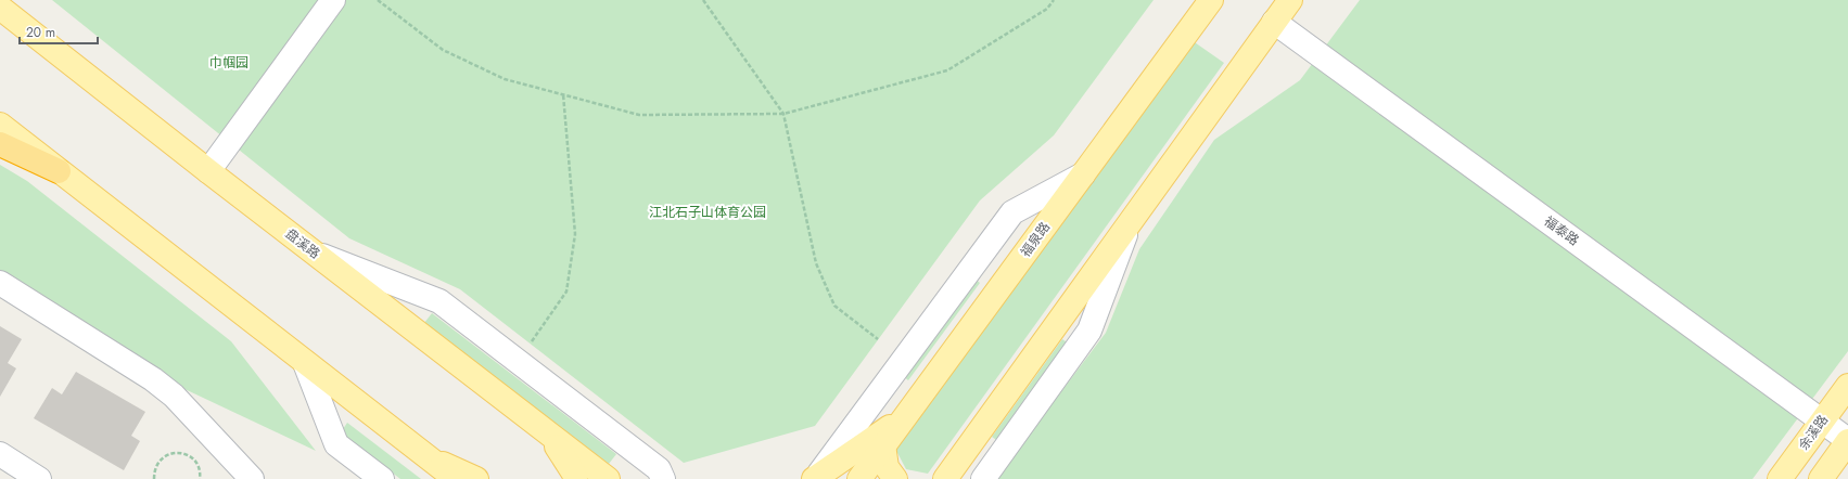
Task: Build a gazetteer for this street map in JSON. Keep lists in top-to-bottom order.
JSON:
{
  "streets": {
    "main road": ["福泉路", "盘溪路", "余溪路"],
    "street": ["福泰路"]
  },
  "crossings": [
    ["福泰路", "余溪路"]
  ],
  "parks": ["巾帼园", "江北石子山体育公园"],
  "scale_bar": "20 m"
}
